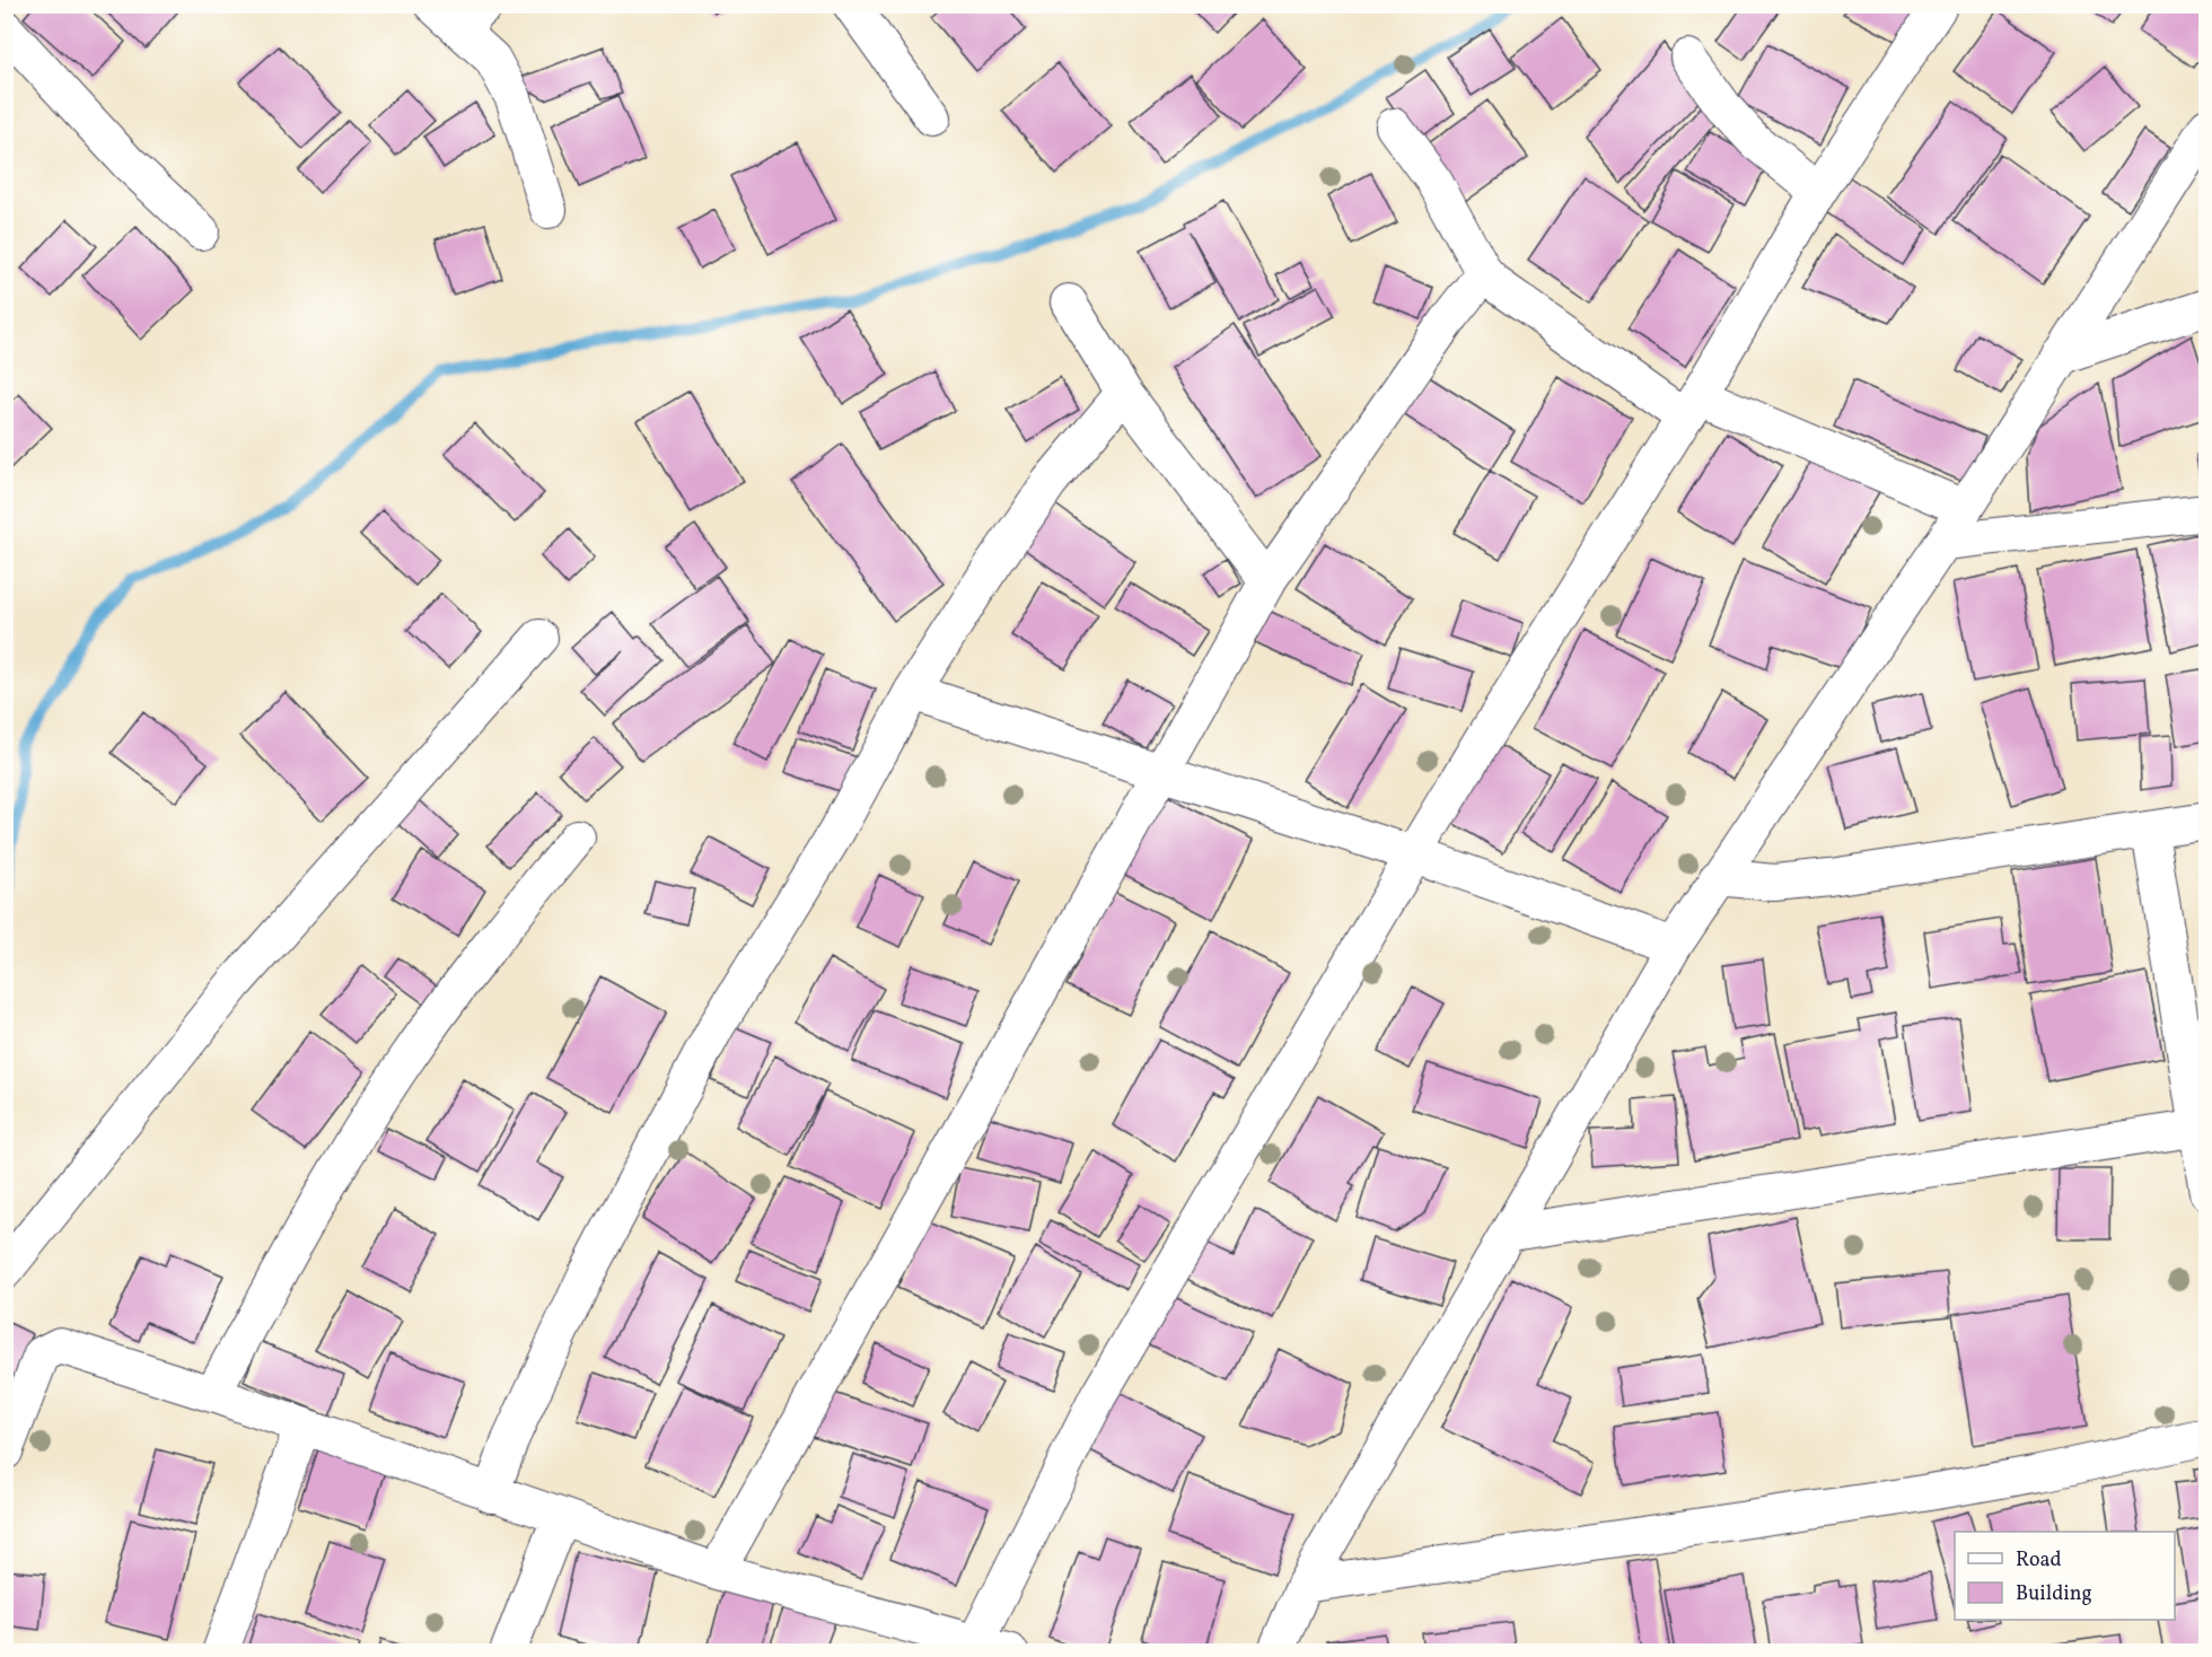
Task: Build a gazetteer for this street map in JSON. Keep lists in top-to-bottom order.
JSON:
{
  "legend": ["Road", "Building"]
}
